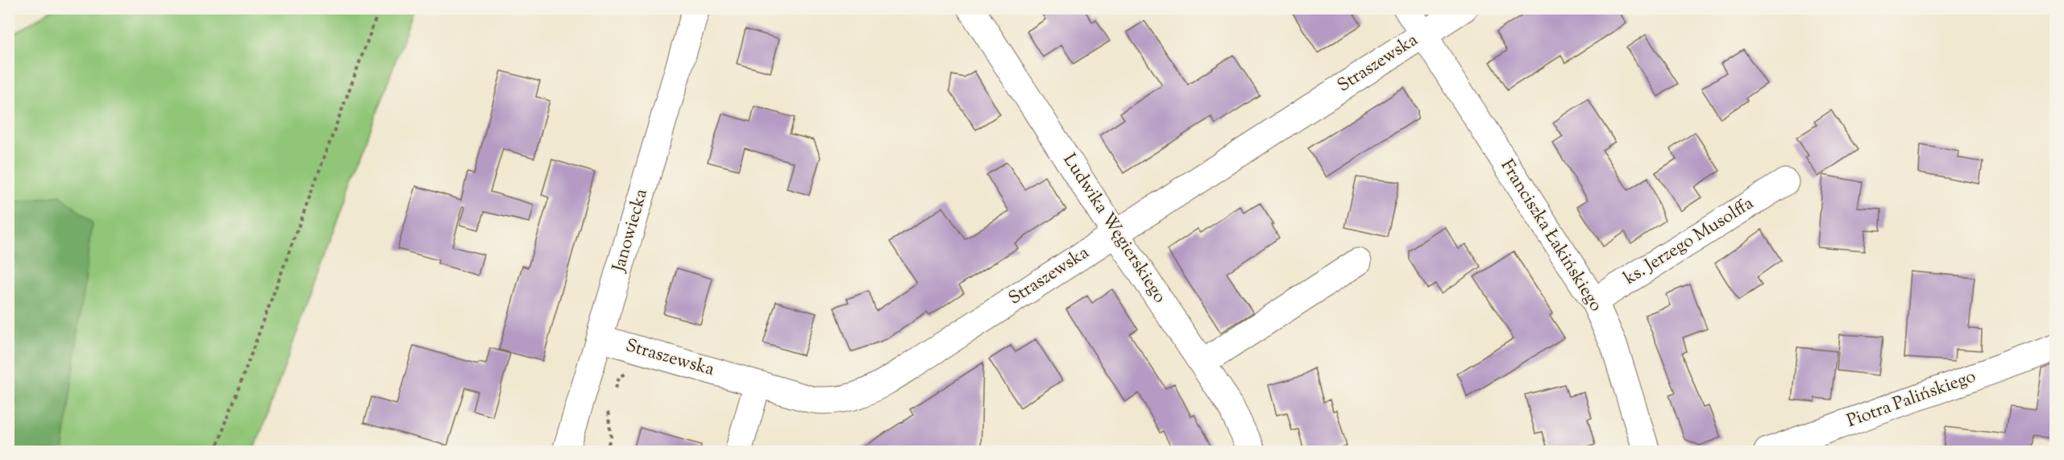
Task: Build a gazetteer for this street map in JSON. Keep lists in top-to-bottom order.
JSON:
{
  "streets": {
    "street": [
      "Straszewska",
      "Ludwika Węgierskiego",
      "Janowiecka",
      "Franciszka Łakińskiego",
      "ks. Jerzego Musolffa",
      "Piotra Palińskiego"
    ]
  },
  "crossings": [
    ["Straszewska", "Ludwika Węgierskiego"],
    ["Straszewska", "Janowiecka"],
    ["Straszewska", "Franciszka Łakińskiego"],
    ["Franciszka Łakińskiego", "ks. Jerzego Musolffa"]
  ]
}
